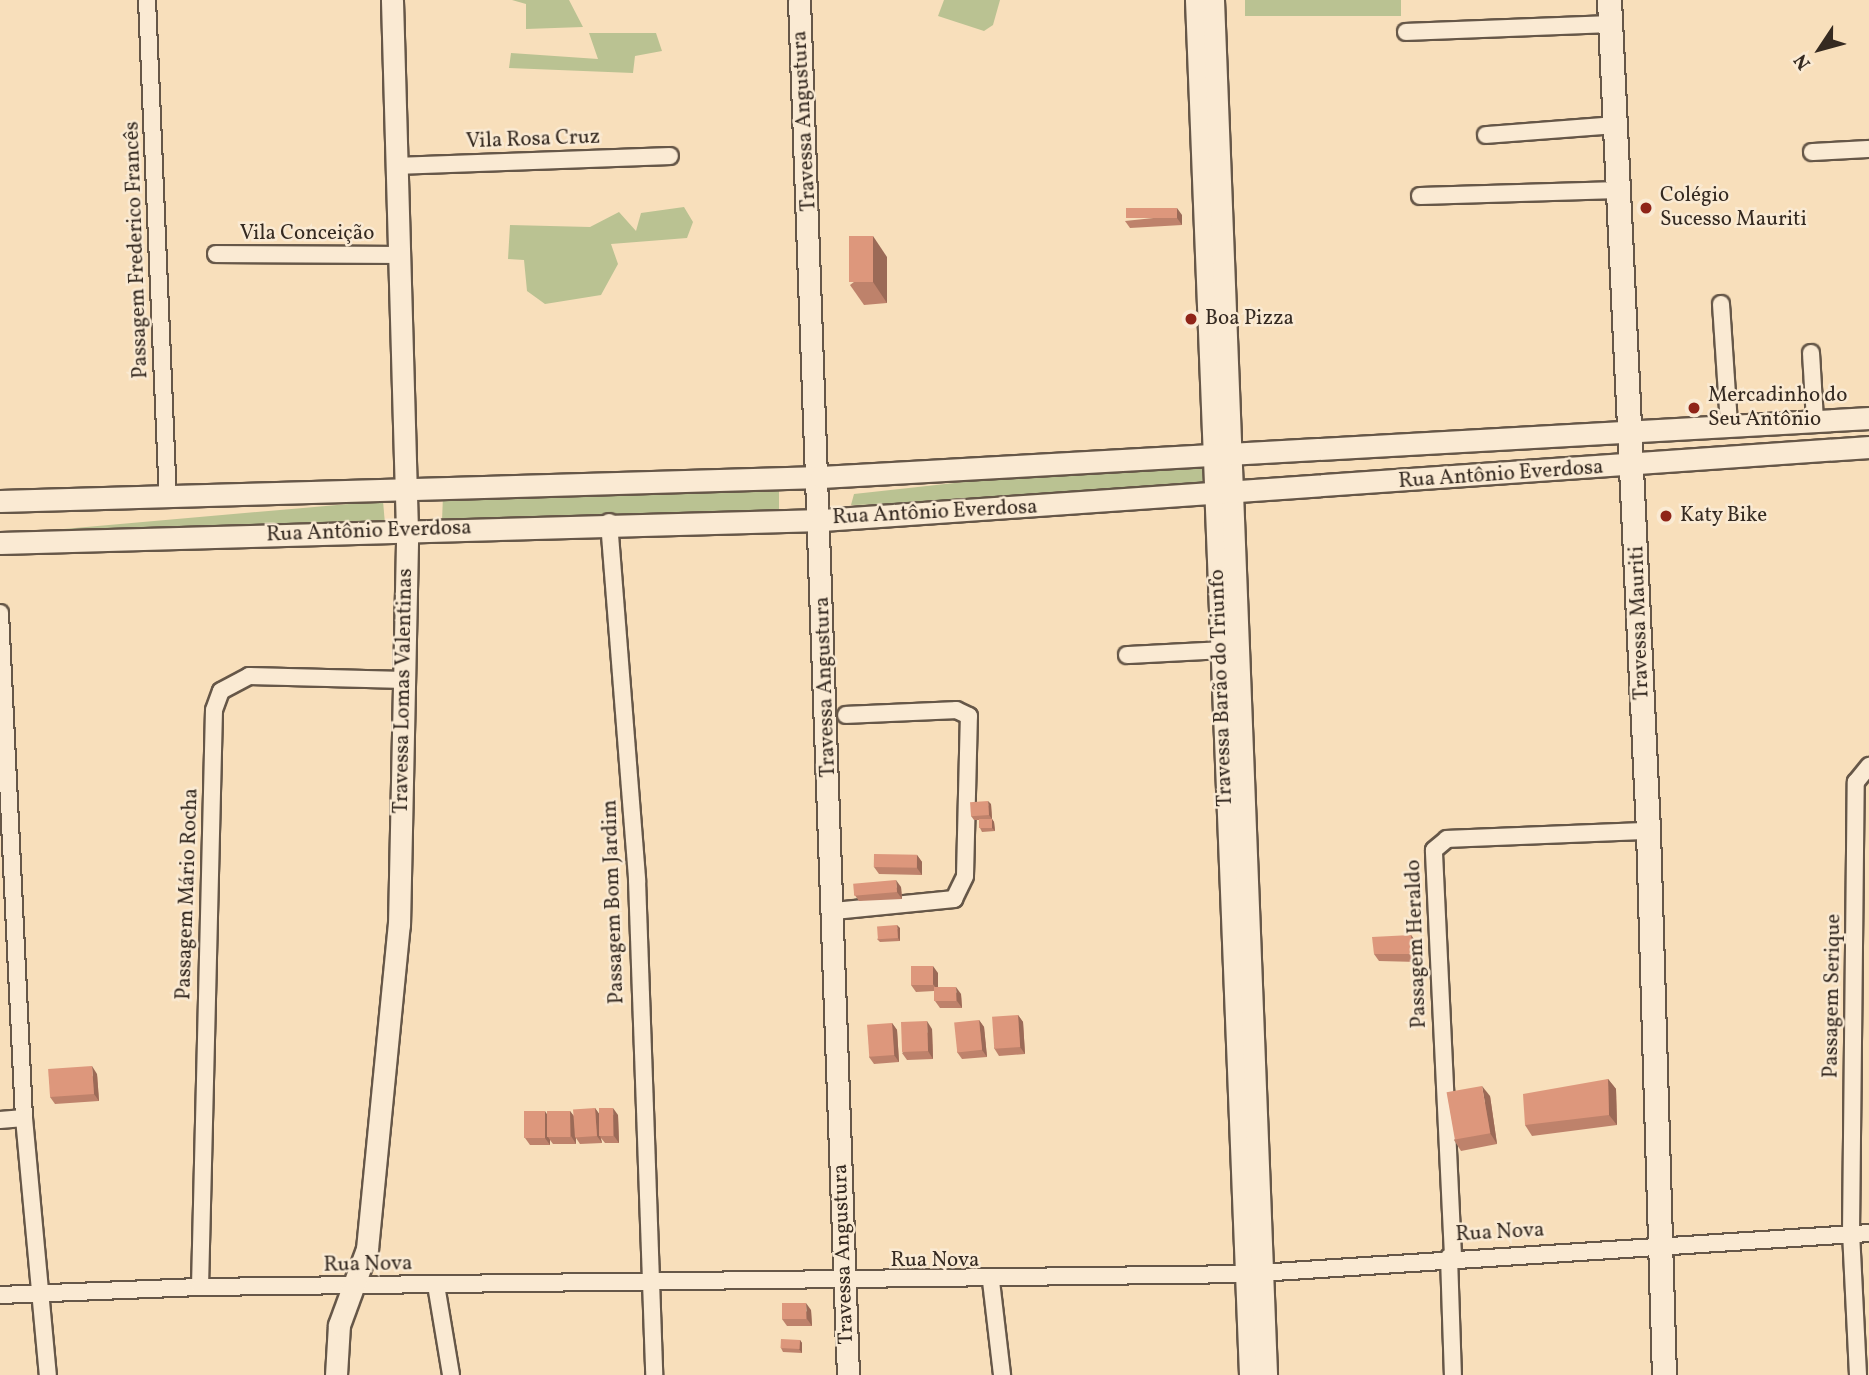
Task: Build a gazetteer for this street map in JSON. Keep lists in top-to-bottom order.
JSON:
{
  "streets": {
    "main road": ["Travessa Mauriti"],
    "street": [
      "Travessa Angustura",
      "Vila Rosa Cruz",
      "Vila Conceição",
      "Passagem Frederico Francês",
      "Rua Antônio Everdosa",
      "Travessa Barão do Triunfo",
      "Travessa Lomas Valentinas",
      "Passagem Mário Rocha",
      "Passagem Bom Jardim",
      "Passagem Heraldo",
      "Passagem Serique",
      "Rua Nova"
    ]
  },
  "crossings": [
    ["Travessa Angustura", "Rua Antônio Everdosa"],
    ["Travessa Angustura", "Rua Nova"],
    ["Vila Rosa Cruz", "Travessa Lomas Valentinas"],
    ["Vila Conceição", "Travessa Lomas Valentinas"],
    ["Passagem Frederico Francês", "Rua Antônio Everdosa"],
    ["Rua Antônio Everdosa", "Travessa Mauriti"],
    ["Rua Antônio Everdosa", "Travessa Barão do Triunfo"],
    ["Rua Antônio Everdosa", "Travessa Lomas Valentinas"],
    ["Rua Antônio Everdosa", "Passagem Bom Jardim"],
    ["Travessa Mauriti", "Passagem Heraldo"],
    ["Travessa Mauriti", "Rua Nova"],
    ["Travessa Barão do Triunfo", "Rua Nova"],
    ["Travessa Lomas Valentinas", "Passagem Mário Rocha"],
    ["Travessa Lomas Valentinas", "Rua Nova"],
    ["Passagem Mário Rocha", "Rua Nova"],
    ["Passagem Bom Jardim", "Rua Nova"],
    ["Passagem Heraldo", "Rua Nova"],
    ["Passagem Serique", "Rua Nova"]
  ],
  "places": [
    "Colégio Sucesso Mauriti",
    "Boa Pizza",
    "Mercadinho do Seu Antônio",
    "Katy Bike"
  ],
  "north": "bottom left"
}
